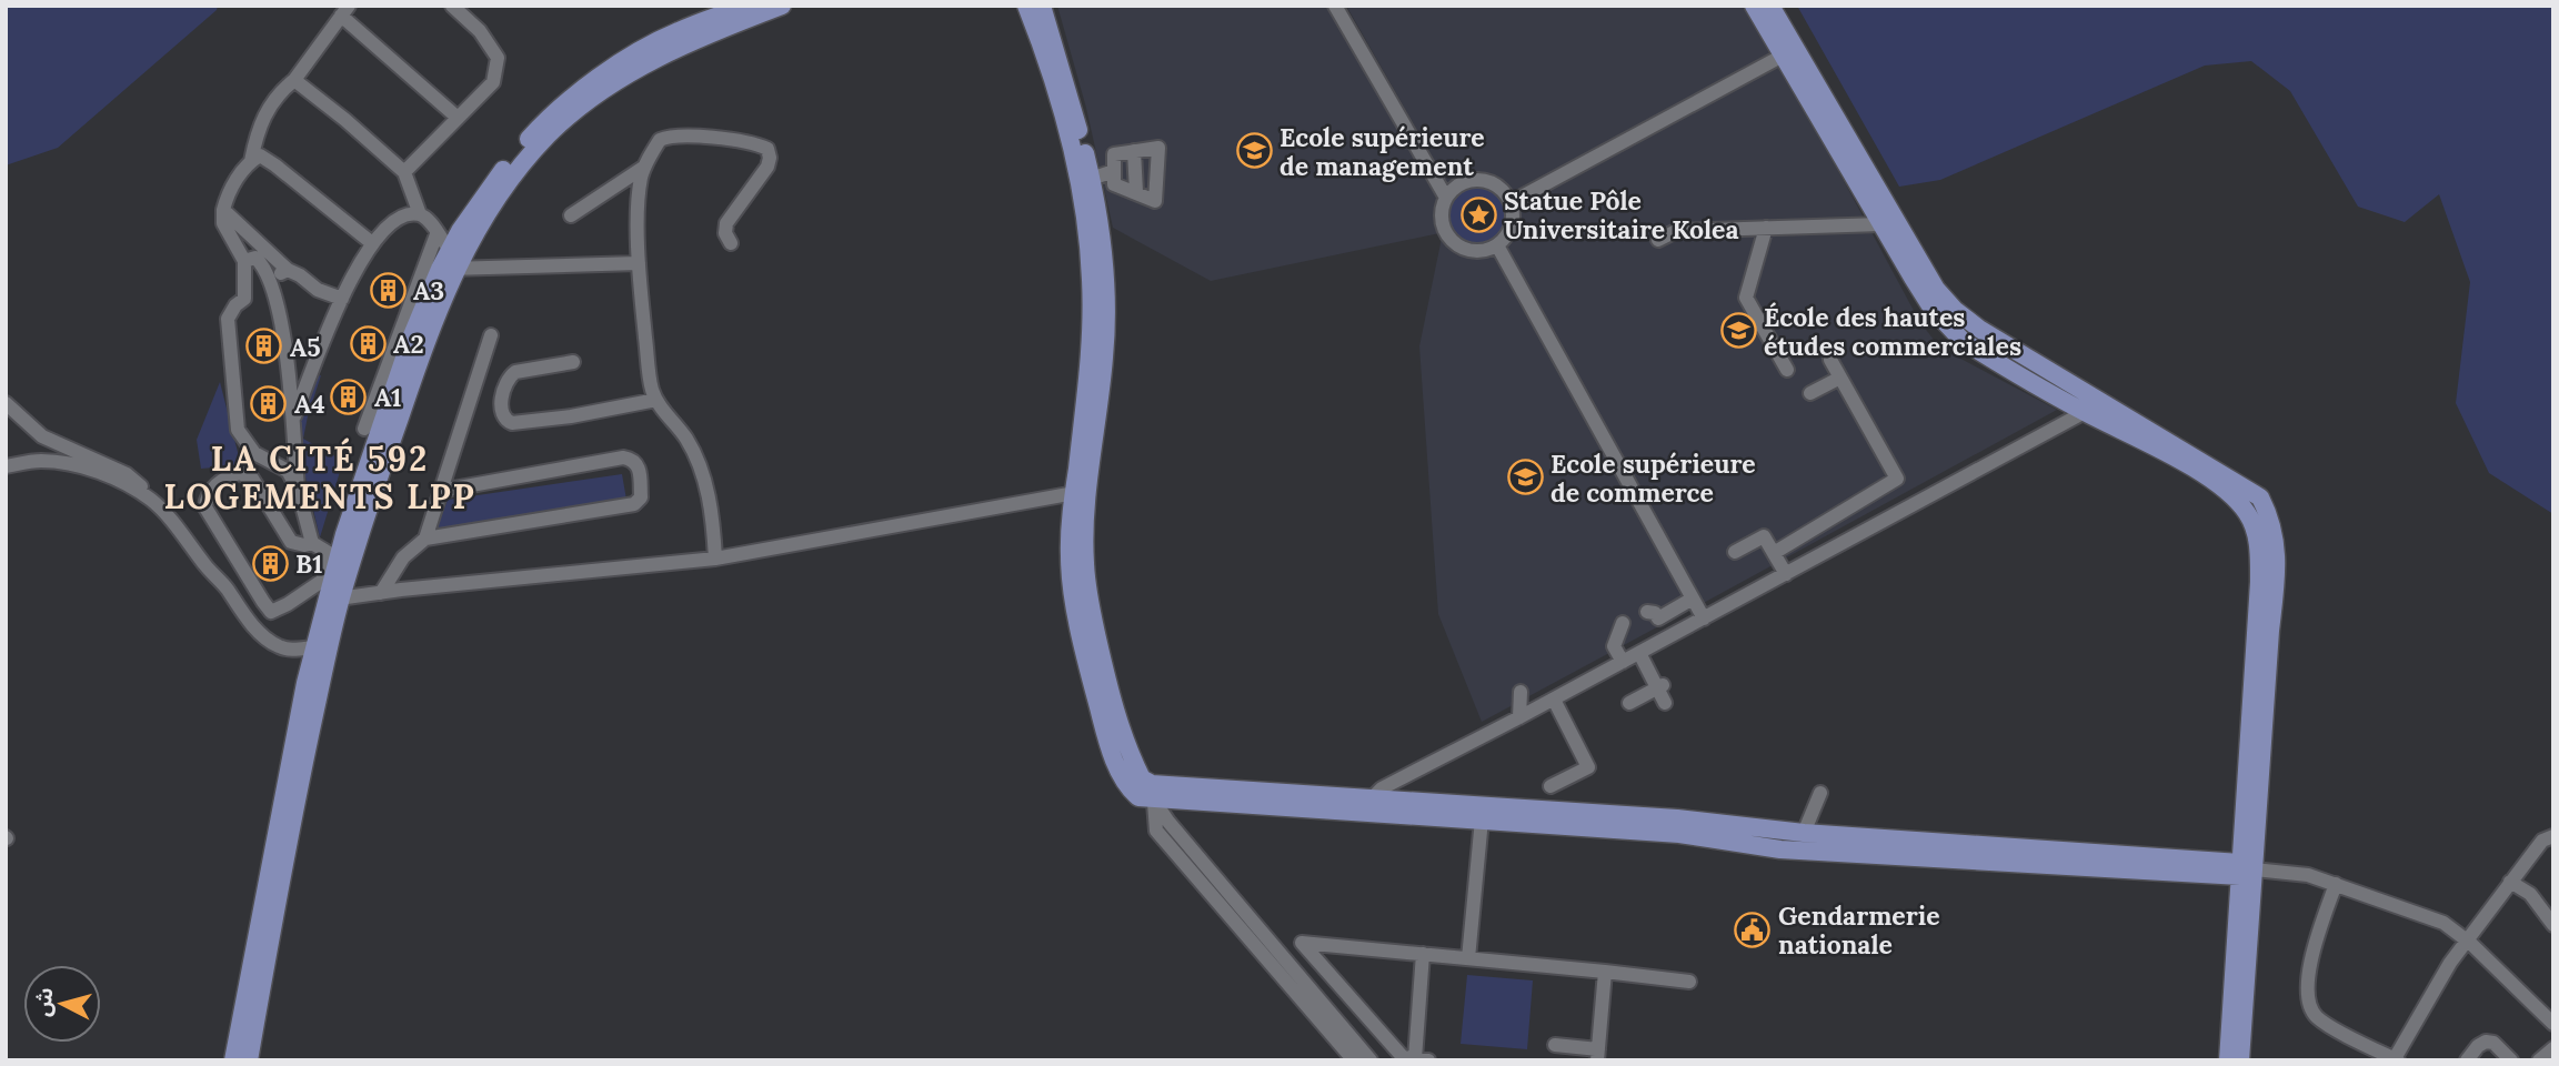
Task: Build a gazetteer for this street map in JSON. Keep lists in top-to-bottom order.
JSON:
{
  "districts": ["LA CITÉ 592 LOGEMENTS LPP"],
  "places": {
    "school or university": ["Ecole supérieure de management", "École des hautes études commerciales", "Ecole supérieure de commerce"],
    "place": ["Statue Pôle Universitaire Kolea"],
    "building": [
      "A3",
      "A2",
      "A5",
      "A1",
      "A4",
      "B1"
    ],
    "public building": ["Gendarmerie nationale"]
  },
  "north": "left"
}
